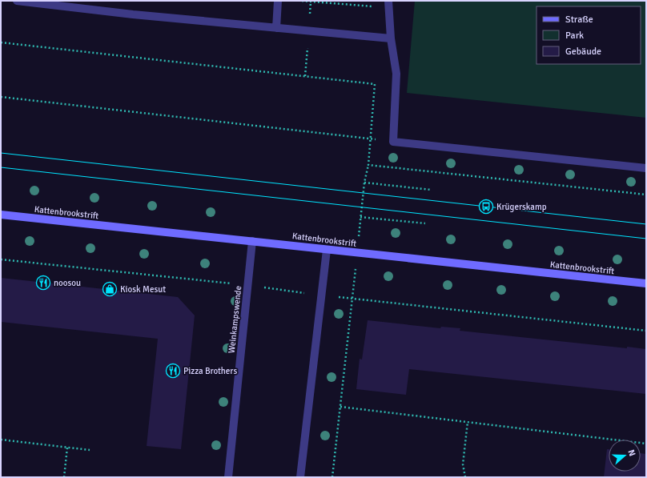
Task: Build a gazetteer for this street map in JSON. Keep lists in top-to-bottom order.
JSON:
{
  "streets": {
    "main road": ["Kattenbrookstrift"],
    "street": ["Weinkampswende"]
  },
  "crossings": [
    ["Kattenbrookstrift", "Weinkampswende"]
  ],
  "places": {
    "bus stop": ["Krügerskamp"],
    "restaurant": ["noosou", "Pizza Brothers"],
    "shop": ["Kiosk Mesut"]
  },
  "legend": ["Straße", "Park", "Gebäude"],
  "north": "right"
}
